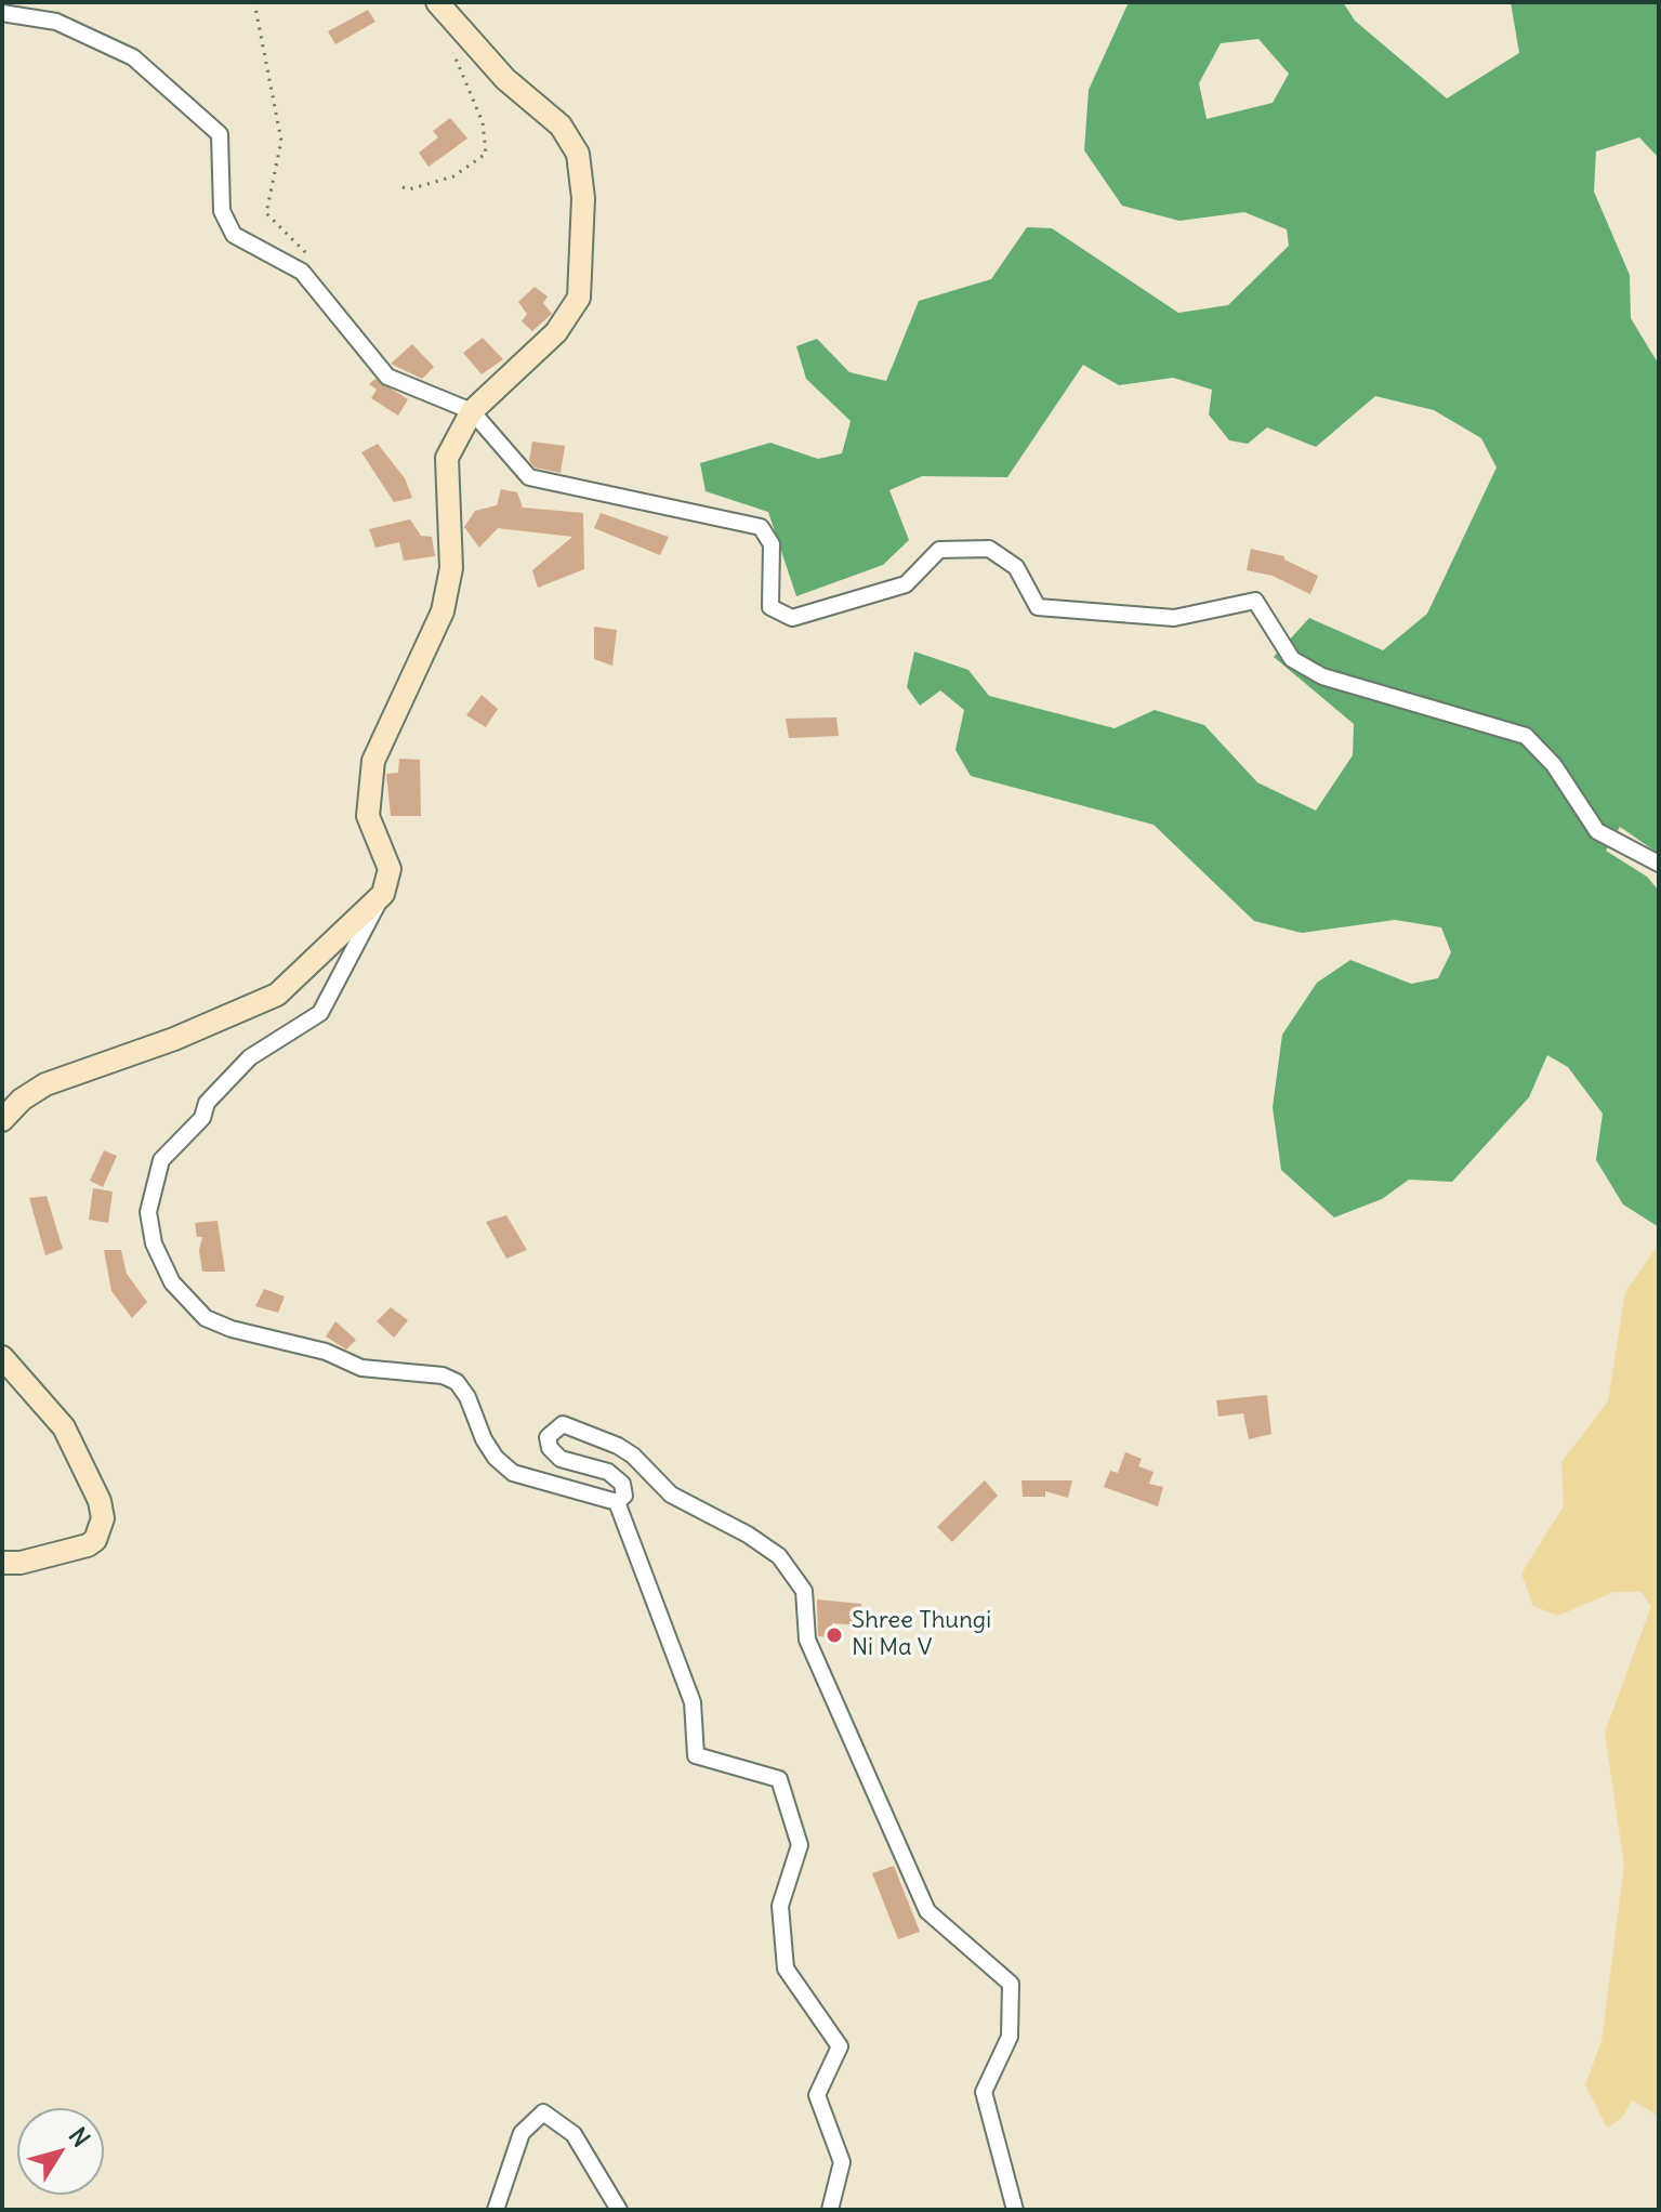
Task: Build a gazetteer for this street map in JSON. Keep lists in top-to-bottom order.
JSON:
{
  "places": ["Shree Thungi Ni Ma V"],
  "north": "top right"
}
